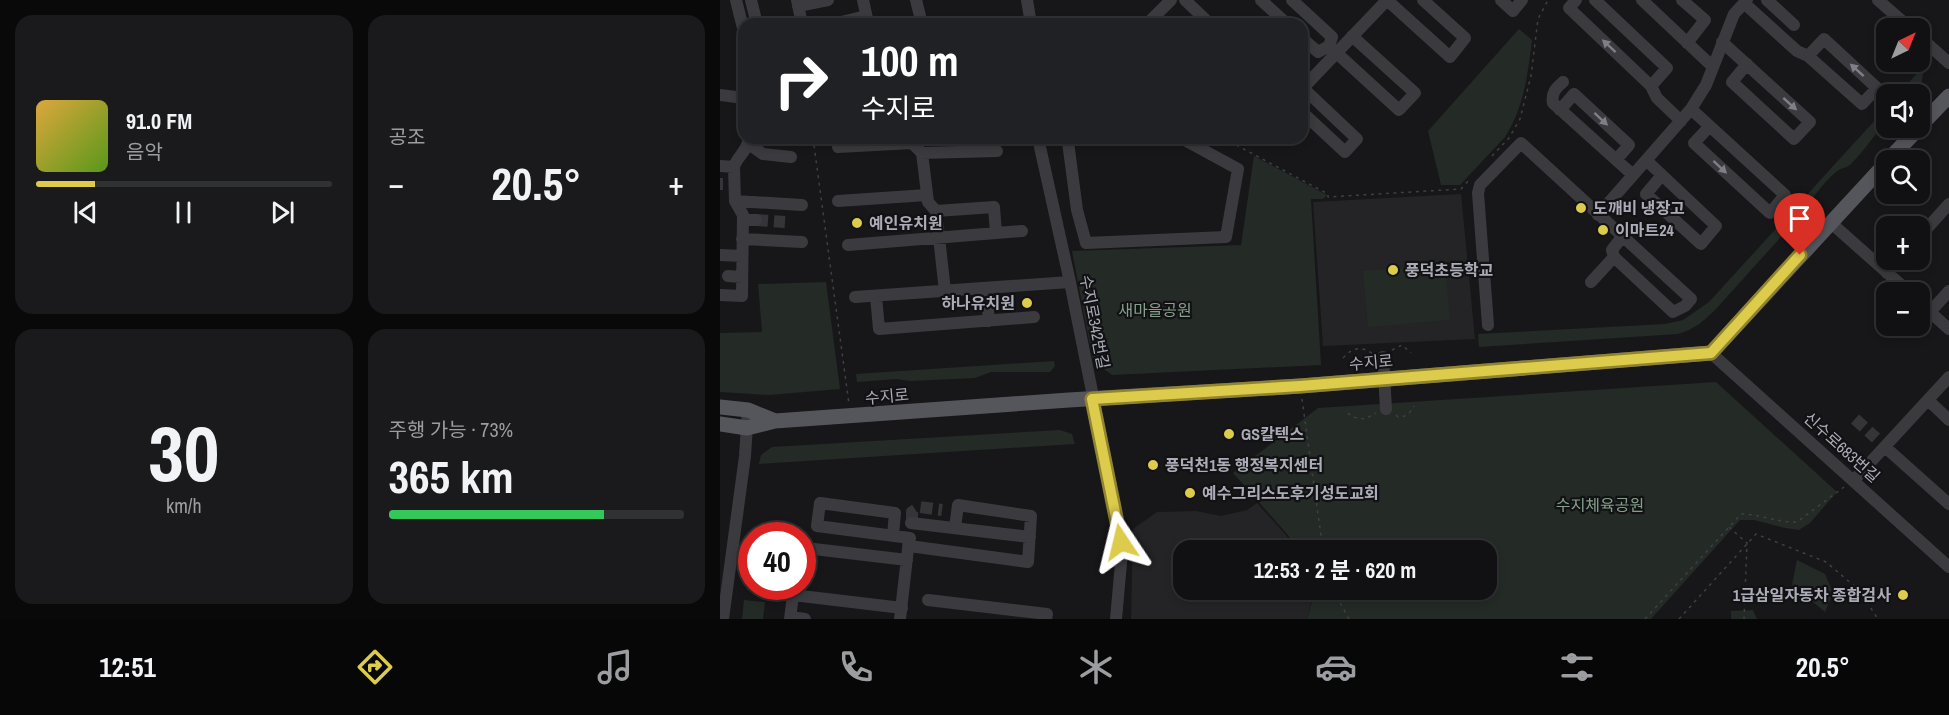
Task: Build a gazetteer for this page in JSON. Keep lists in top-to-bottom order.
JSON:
{
  "streets": {
    "main road": ["수지로"],
    "street": ["수지로342번길", "신수로683번길"]
  },
  "crossings": [
    ["수지로342번길", "수지로"],
    ["수지로", "신수로683번길"]
  ],
  "parks": ["새마을공원", "수지체육공원"],
  "places": [
    "도깨비 냉장고",
    "예인유치원",
    "이마트24",
    "풍덕초등학교",
    "하나유치원",
    "GS칼텍스",
    "풍덕천1동 행정복지센터",
    "예수그리스도후기성도교회",
    "1급삼일자동차 종합검사"
  ],
  "north": "top right",
  "page": {
    "tile": [
      "공조",
      ["30", "km/h"],
      ["주행 가능 · 73%", "365 km"]
    ],
    "map_buttons": ["+", "−"],
    "turn": ["100 m", "수지로"],
    "song": ["91.0 FM", "음악"],
    "heat": ["−", "20.5°", "+"],
    "limit": "40",
    "trip": "12:53 · 2 분 · 620 m",
    "tabs": ["12:51", "20.5°"]
  }
}
